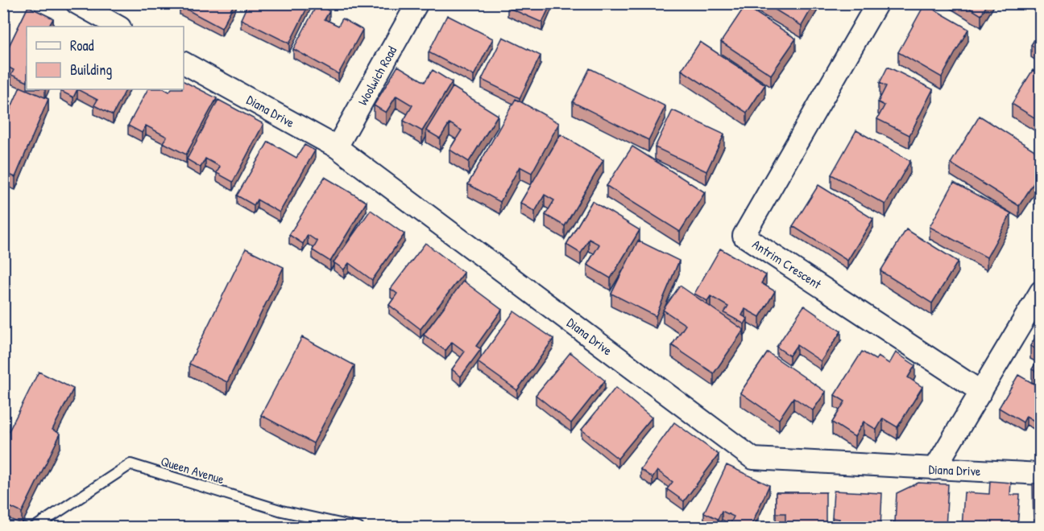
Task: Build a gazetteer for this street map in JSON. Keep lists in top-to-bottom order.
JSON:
{
  "streets": {
    "street": ["Woolwich Road", "Diana Drive", "Antrim Crescent"],
    "lane": ["Queen Avenue"]
  },
  "crossings": [
    ["Woolwich Road", "Diana Drive"]
  ],
  "legend": ["Road", "Building"]
}
